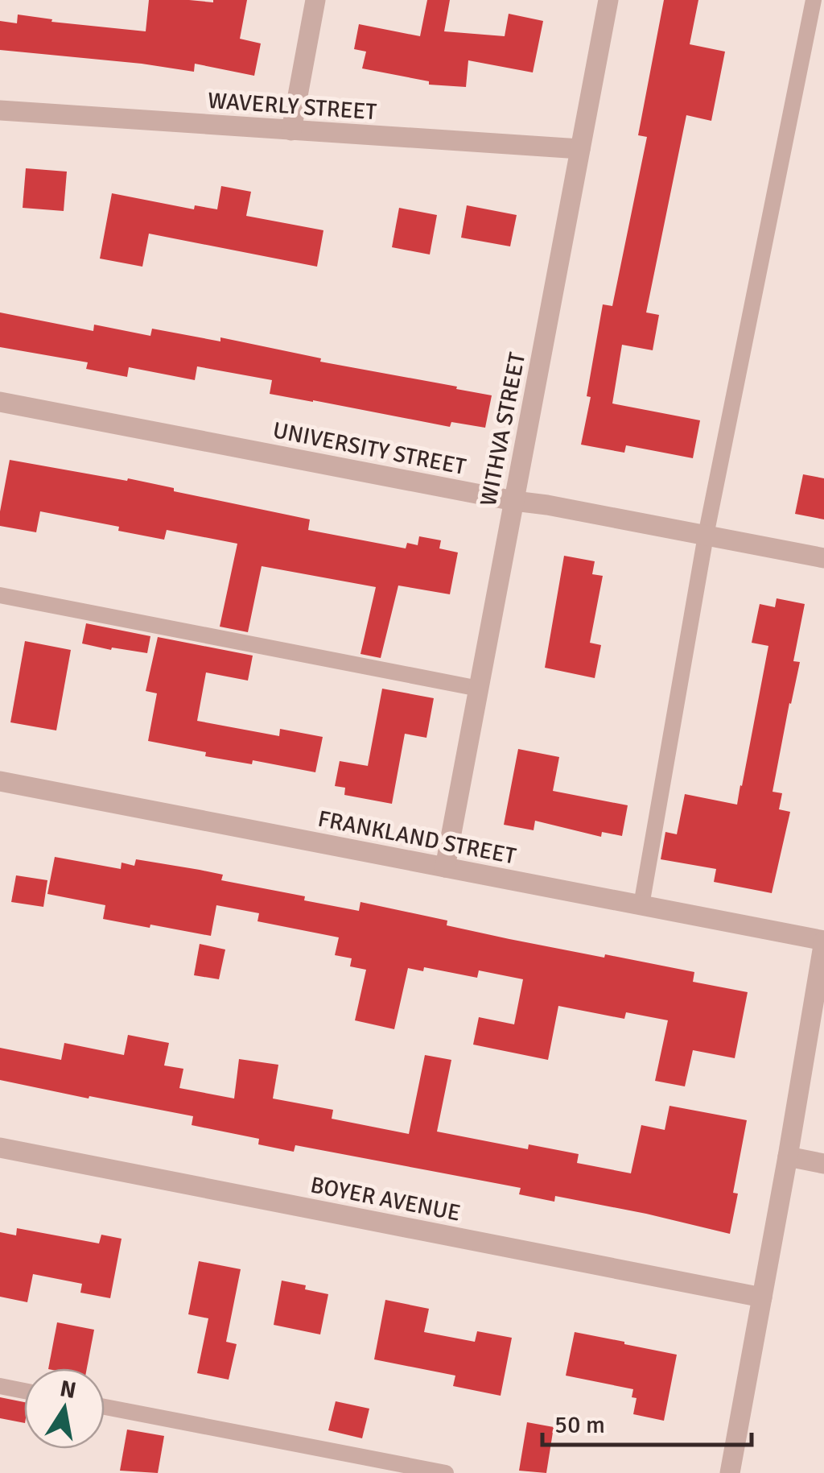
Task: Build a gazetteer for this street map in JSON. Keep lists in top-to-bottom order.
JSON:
{
  "streets": {
    "street": [
      "WAVERLY STREET",
      "WITHVA STREET",
      "UNIVERSITY STREET",
      "FRANKLAND STREET",
      "BOYER AVENUE"
    ]
  },
  "crossings": [
    ["WAVERLY STREET", "WITHVA STREET"],
    ["WITHVA STREET", "UNIVERSITY STREET"],
    ["WITHVA STREET", "FRANKLAND STREET"]
  ],
  "scale_bar": "50 m",
  "north": "top"
}
